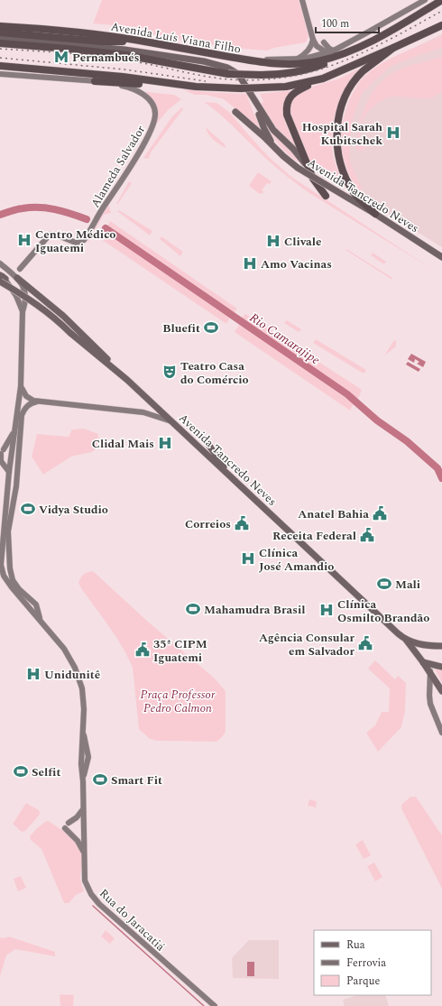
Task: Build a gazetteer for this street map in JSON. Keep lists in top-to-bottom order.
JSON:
{
  "streets": {
    "highway": ["Avenida Luís Viana Filho"],
    "main road": ["Alameda Salvador", "Avenida Tancredo Neves", "Rua do Jaracatiá"]
  },
  "water": ["Rio Camarajipe"],
  "parks": ["Praça Professor Pedro Calmon"],
  "places": {
    "metro station": ["Pernambués"],
    "hospital": [
      "Hospital Sarah Kubitschek",
      "Centro Médico Iguatemi",
      "Clivale",
      "Amo Vacinas",
      "Clidal Mais",
      "Clínica José Amandio",
      "Clínica Osmilto Brandão",
      "Unidunitê"
    ],
    "sports": [
      "Bluefit",
      "Vidya Studio",
      "Mali",
      "Mahamudra Brasil",
      "Selfit",
      "Smart Fit"
    ],
    "theatre": ["Teatro Casa do Comércio"],
    "public building": [
      "Anatel Bahia",
      "Correios",
      "Receita Federal",
      "Agência Consular em Salvador",
      "35ª CIPM Iguatemi"
    ]
  },
  "legend": ["Rua", "Ferrovia", "Parque"],
  "scale_bar": "100 m"
}
